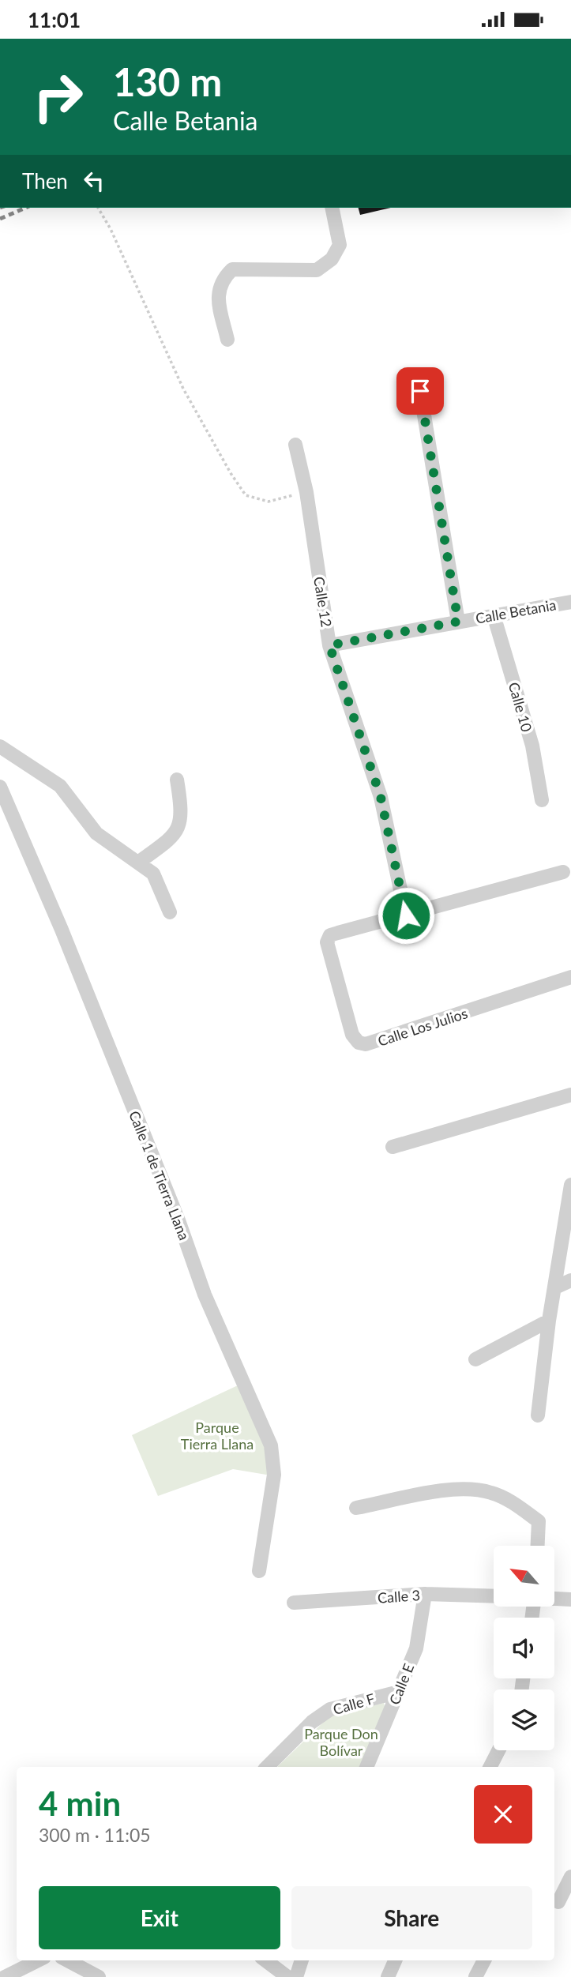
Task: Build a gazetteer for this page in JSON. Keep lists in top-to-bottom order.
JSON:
{
  "streets": {
    "street": [
      "Calle 12",
      "Calle Betania",
      "Calle 10",
      "Calle Los Julios",
      "Calle 1 de Tierra Llana",
      "Calle 3",
      "Calle E",
      "Calle F"
    ]
  },
  "crossings": [
    ["Calle 12", "Calle Betania"],
    ["Calle 12", "Calle Los Julios"],
    ["Calle Betania", "Calle 10"],
    ["Calle 3", "Calle E"],
    ["Calle E", "Calle F"]
  ],
  "parks": ["Parque Tierra Llana", "Parque Don Bolívar"],
  "north": "top left",
  "page": {
    "status": "11:01",
    "turn": ["130 m", "Calle Betania"],
    "then": "Then",
    "heading": ["4 min", "300 m · 11:05"],
    "buttons": ["Exit", "Share"]
  }
}
